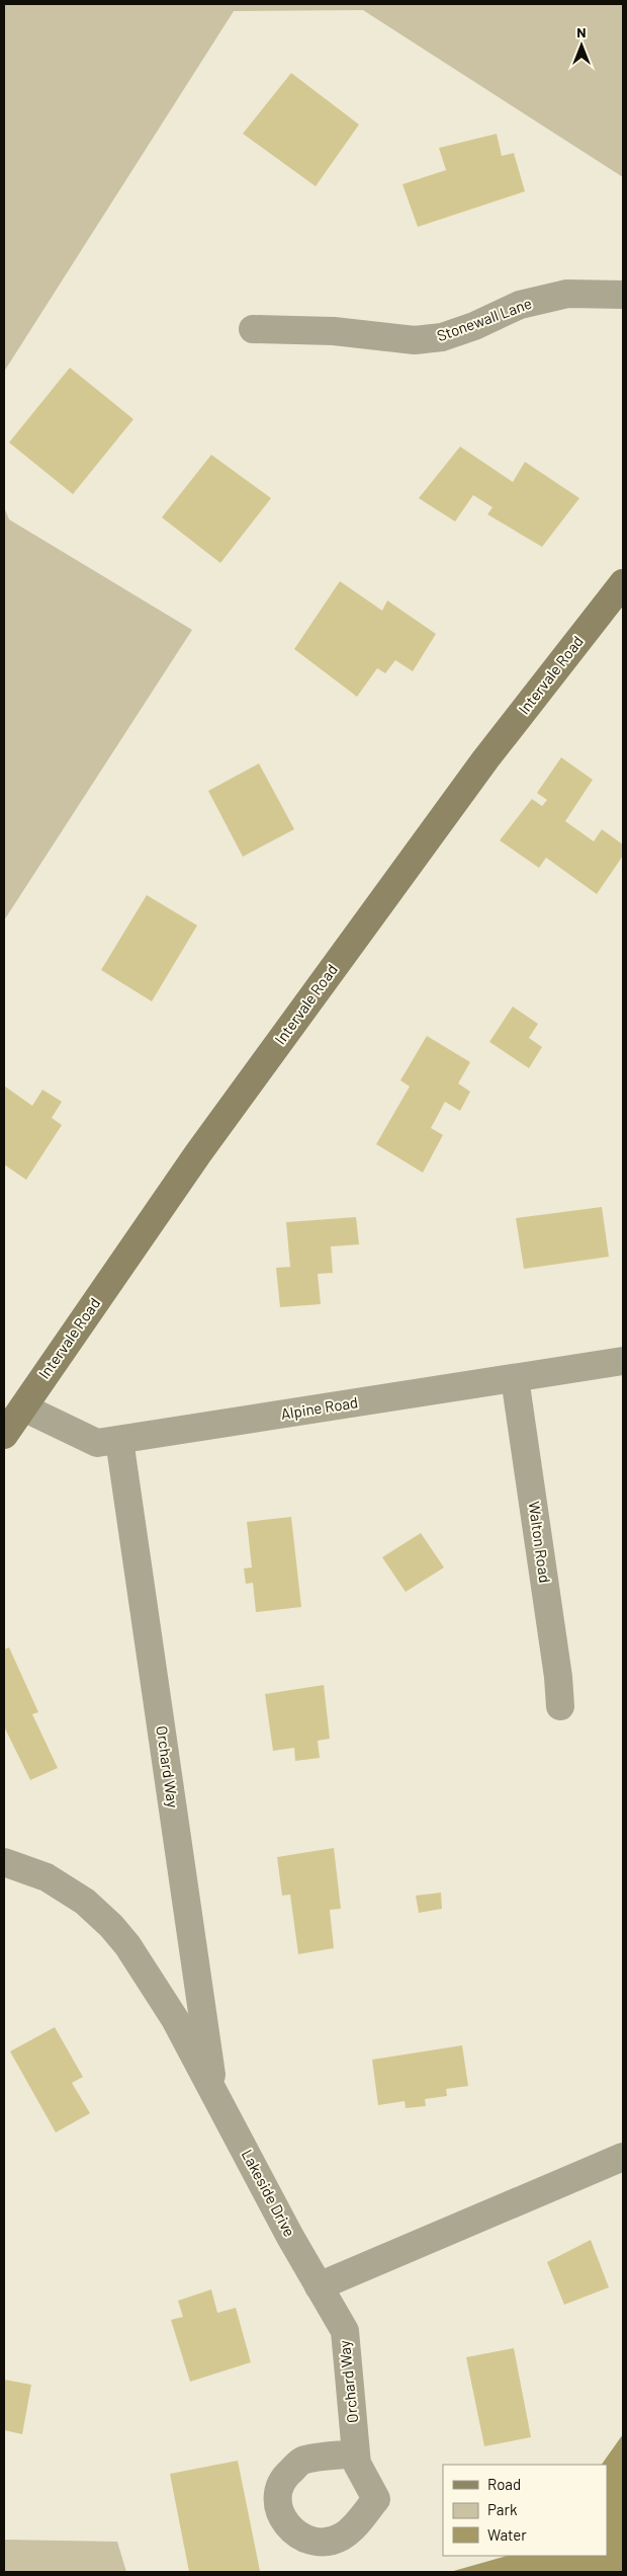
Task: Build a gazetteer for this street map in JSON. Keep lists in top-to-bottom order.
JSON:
{
  "streets": {
    "street": [
      "Stonewall Lane",
      "Intervale Road",
      "Alpine Road",
      "Walton Road",
      "Orchard Way",
      "Lakeside Drive"
    ]
  },
  "crossings": [
    ["Intervale Road", "Alpine Road"],
    ["Alpine Road", "Walton Road"],
    ["Alpine Road", "Orchard Way"],
    ["Orchard Way", "Lakeside Drive"]
  ],
  "legend": ["Road", "Park", "Water"],
  "north": "top"
}
